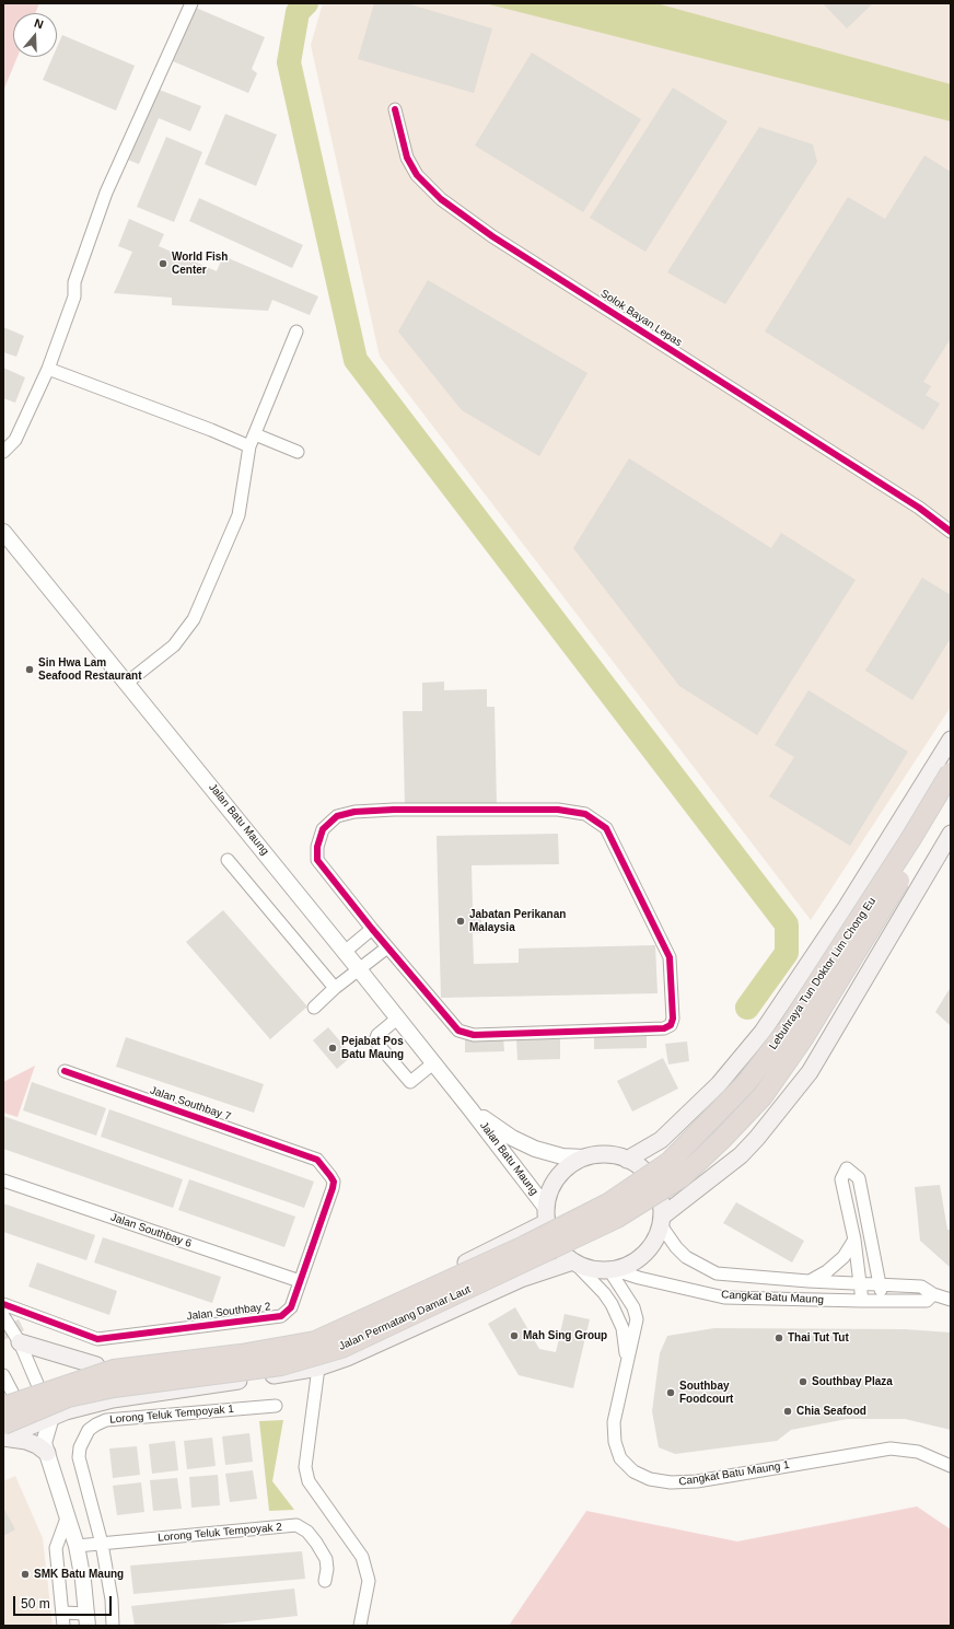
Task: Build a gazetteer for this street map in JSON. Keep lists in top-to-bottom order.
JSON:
{
  "streets": {
    "highway": ["Lebuhraya Tun Doktor Lim Chong Eu", "Jalan Permatang Damar Laut"],
    "street": [
      "Solok Bayan Lepas",
      "Jalan Batu Maung",
      "Jalan Southbay 7",
      "Jalan Southbay 6",
      "Cangkat Batu Maung",
      "Jalan Southbay 2",
      "Lorong Teluk Tempoyak 1",
      "Cangkat Batu Maung 1",
      "Lorong Teluk Tempoyak 2"
    ]
  },
  "crossings": [
    ["Jalan Batu Maung", "Cangkat Batu Maung"],
    ["Jalan Batu Maung", "Cangkat Batu Maung 1"],
    ["Lebuhraya Tun Doktor Lim Chong Eu", "Jalan Permatang Damar Laut"],
    ["Jalan Southbay 7", "Jalan Southbay 2"],
    ["Jalan Southbay 6", "Jalan Southbay 2"],
    ["Cangkat Batu Maung", "Cangkat Batu Maung 1"],
    ["Lorong Teluk Tempoyak 1", "Lorong Teluk Tempoyak 2"]
  ],
  "places": [
    "World Fish Center",
    "Sin Hwa Lam Seafood Restaurant",
    "Jabatan Perikanan Malaysia",
    "Pejabat Pos Batu Maung",
    "Mah Sing Group",
    "Thai Tut Tut",
    "Southbay Plaza",
    "Southbay Foodcourt",
    "Chia Seafood",
    "SMK Batu Maung"
  ],
  "scale_bar": "50 m",
  "north": "top"
}
